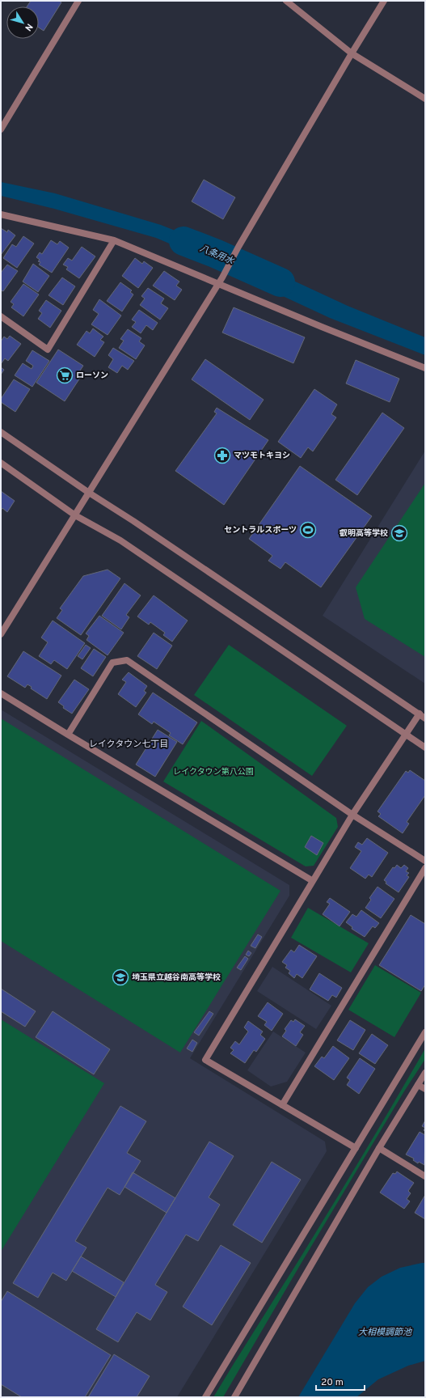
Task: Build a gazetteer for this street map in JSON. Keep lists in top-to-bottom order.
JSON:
{
  "districts": ["レイクタウン七丁目"],
  "water": ["八条用水", "大相模調節池"],
  "parks": ["レイクタウン第八公園"],
  "places": {
    "supermarket": ["ローソン"],
    "pharmacy": ["マツモトキヨシ"],
    "sports": ["セントラルスポーツ"],
    "school or university": ["叡明高等学校", "埼玉県立越谷南高等学校"]
  },
  "scale_bar": "20 m",
  "north": "bottom right"
}
